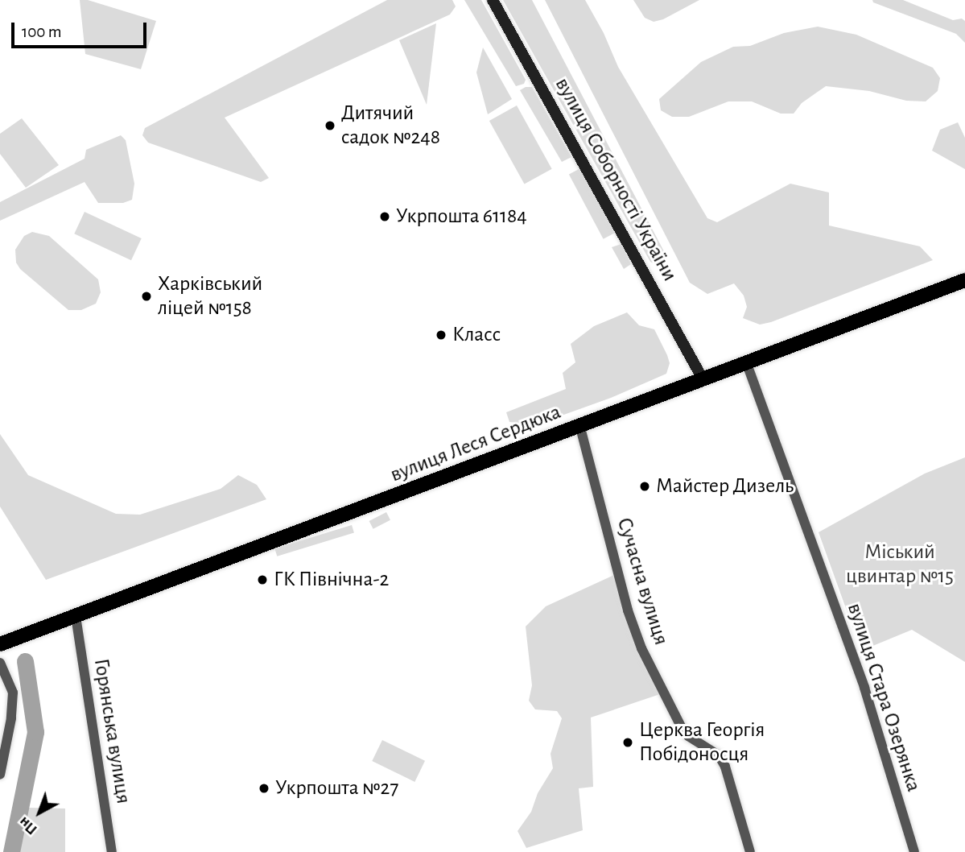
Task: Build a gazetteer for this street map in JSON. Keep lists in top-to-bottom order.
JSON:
{
  "streets": {
    "main road": ["вулиця Леся Сердюка"],
    "street": [
      "вулиця Соборності України",
      "Сучасна вулиця",
      "вулиця Стара Озерянка",
      "Горянська вулиця"
    ]
  },
  "crossings": [
    ["вулиця Соборності України", "вулиця Леся Сердюка"],
    ["вулиця Леся Сердюка", "Сучасна вулиця"],
    ["вулиця Леся Сердюка", "вулиця Стара Озерянка"],
    ["вулиця Леся Сердюка", "Горянська вулиця"]
  ],
  "parks": ["Міський цвинтар №15"],
  "places": [
    "Дитячий садок №248",
    "Укрпошта 61184",
    "Харківський ліцей №158",
    "Класс",
    "Майстер Дизель",
    "ГК Північна-2",
    "Церква Георгія Побідоносця",
    "Укрпошта №27"
  ],
  "scale_bar": "100 m",
  "north": "bottom left"
}
